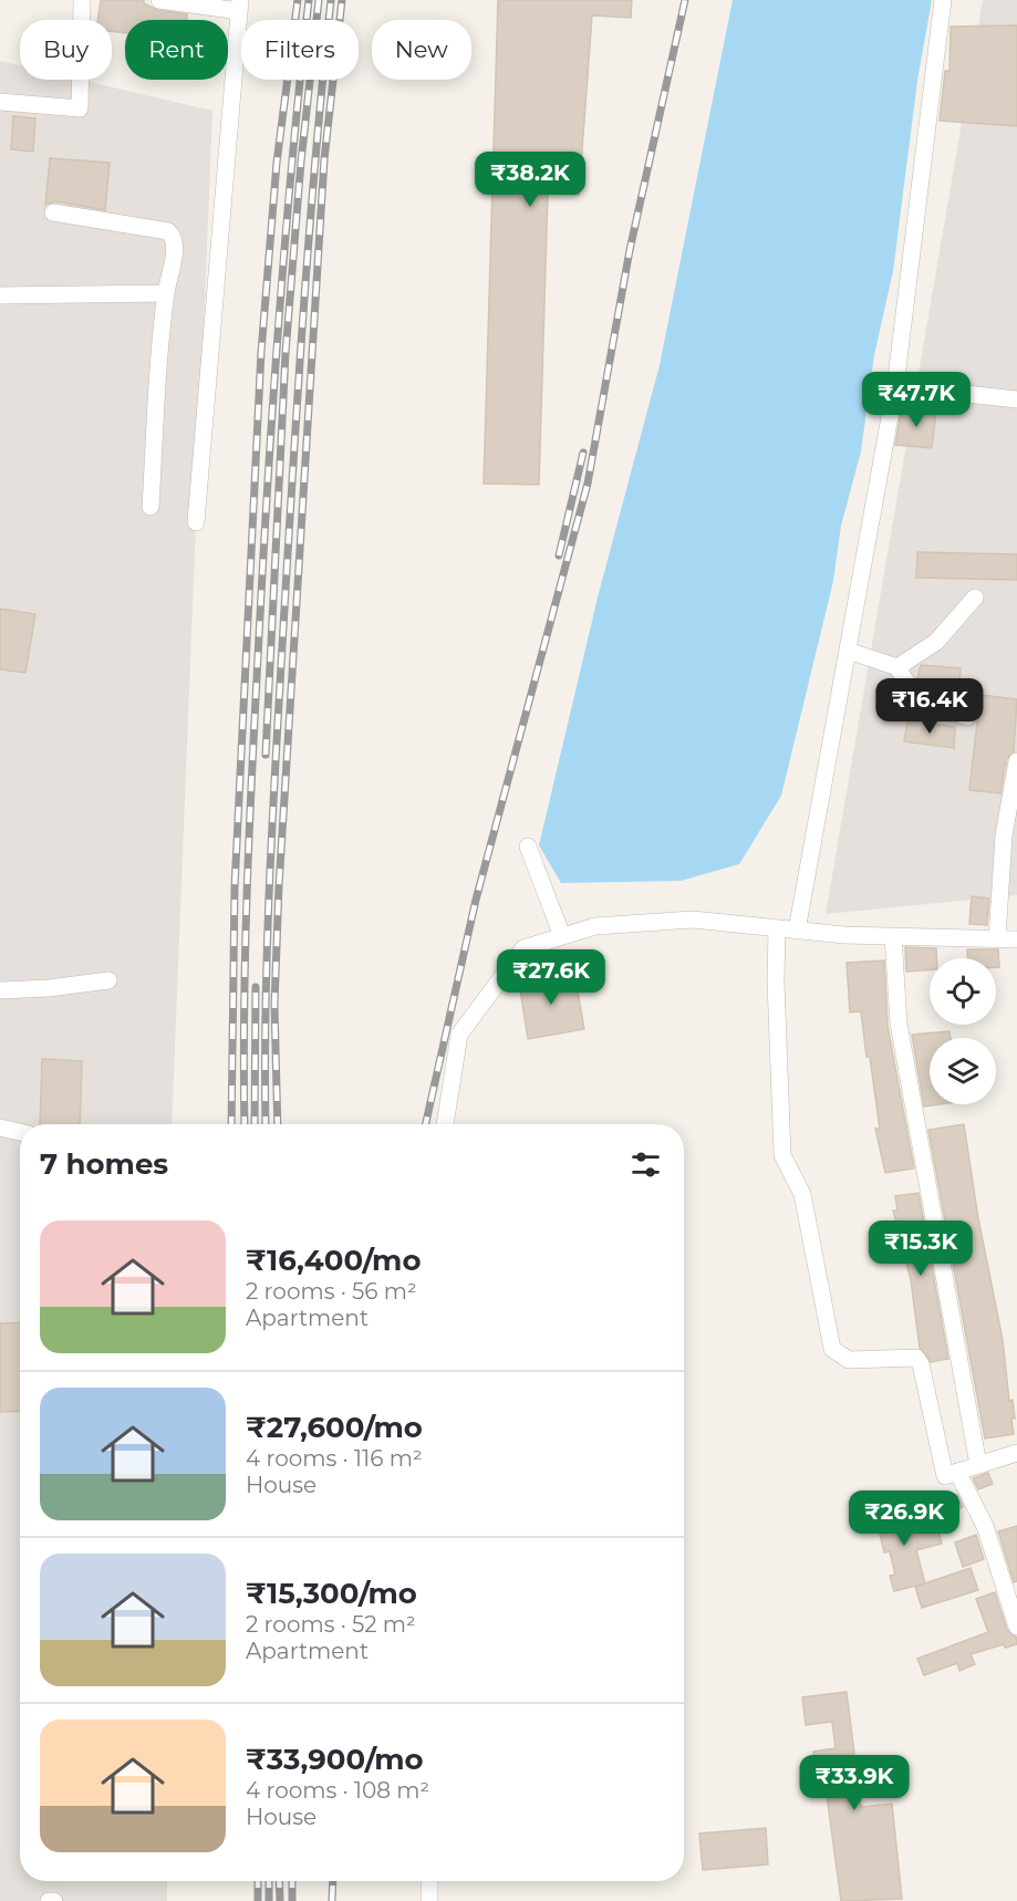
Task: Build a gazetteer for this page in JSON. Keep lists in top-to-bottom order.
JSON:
{
  "page": {
    "chip": [
      "Buy",
      "Rent",
      "Filters",
      "New"
    ],
    "price": [
      "₹38.2K",
      "₹47.7K",
      "₹16.4K",
      "₹27.6K",
      "₹15.3K",
      "₹26.9K",
      "₹33.9K"
    ],
    "heading": "7 homes",
    "list": [
      {
        "name": "₹16,400/mo",
        "note": "2 rooms · 56 m² · Apartment"
      },
      {
        "name": "₹27,600/mo",
        "note": "4 rooms · 116 m² · House"
      },
      {
        "name": "₹15,300/mo",
        "note": "2 rooms · 52 m² · Apartment"
      },
      {
        "name": "₹33,900/mo",
        "note": "4 rooms · 108 m² · House"
      }
    ]
  }
}
